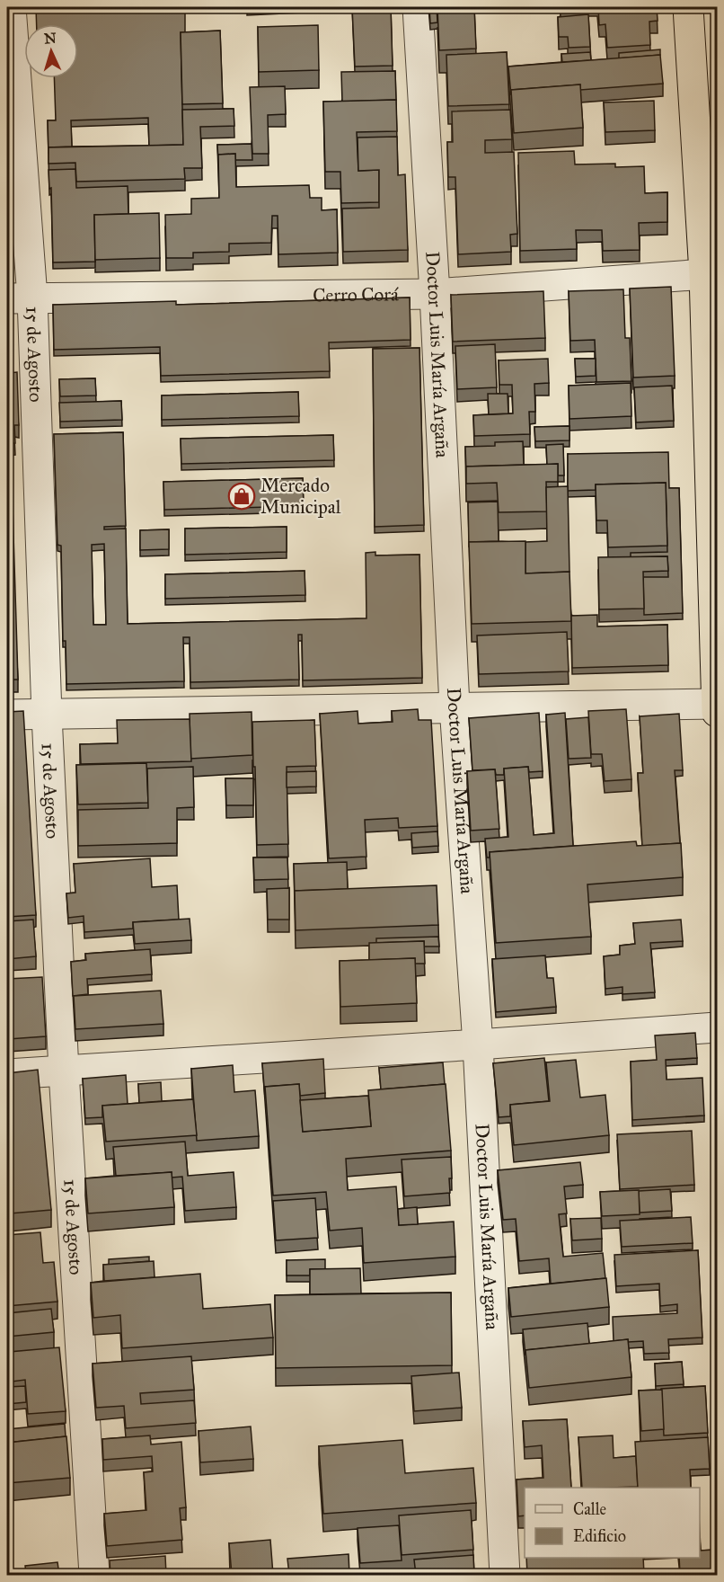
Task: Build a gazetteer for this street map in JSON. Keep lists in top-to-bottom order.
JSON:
{
  "streets": {
    "street": ["Cerro Corá", "15 de Agosto", "Doctor Luis María Argaña"]
  },
  "crossings": [
    ["Cerro Corá", "15 de Agosto"],
    ["Cerro Corá", "Doctor Luis María Argaña"]
  ],
  "places": {
    "shop": ["Mercado Municipal"]
  },
  "legend": ["Calle", "Edificio"],
  "north": "top"
}
